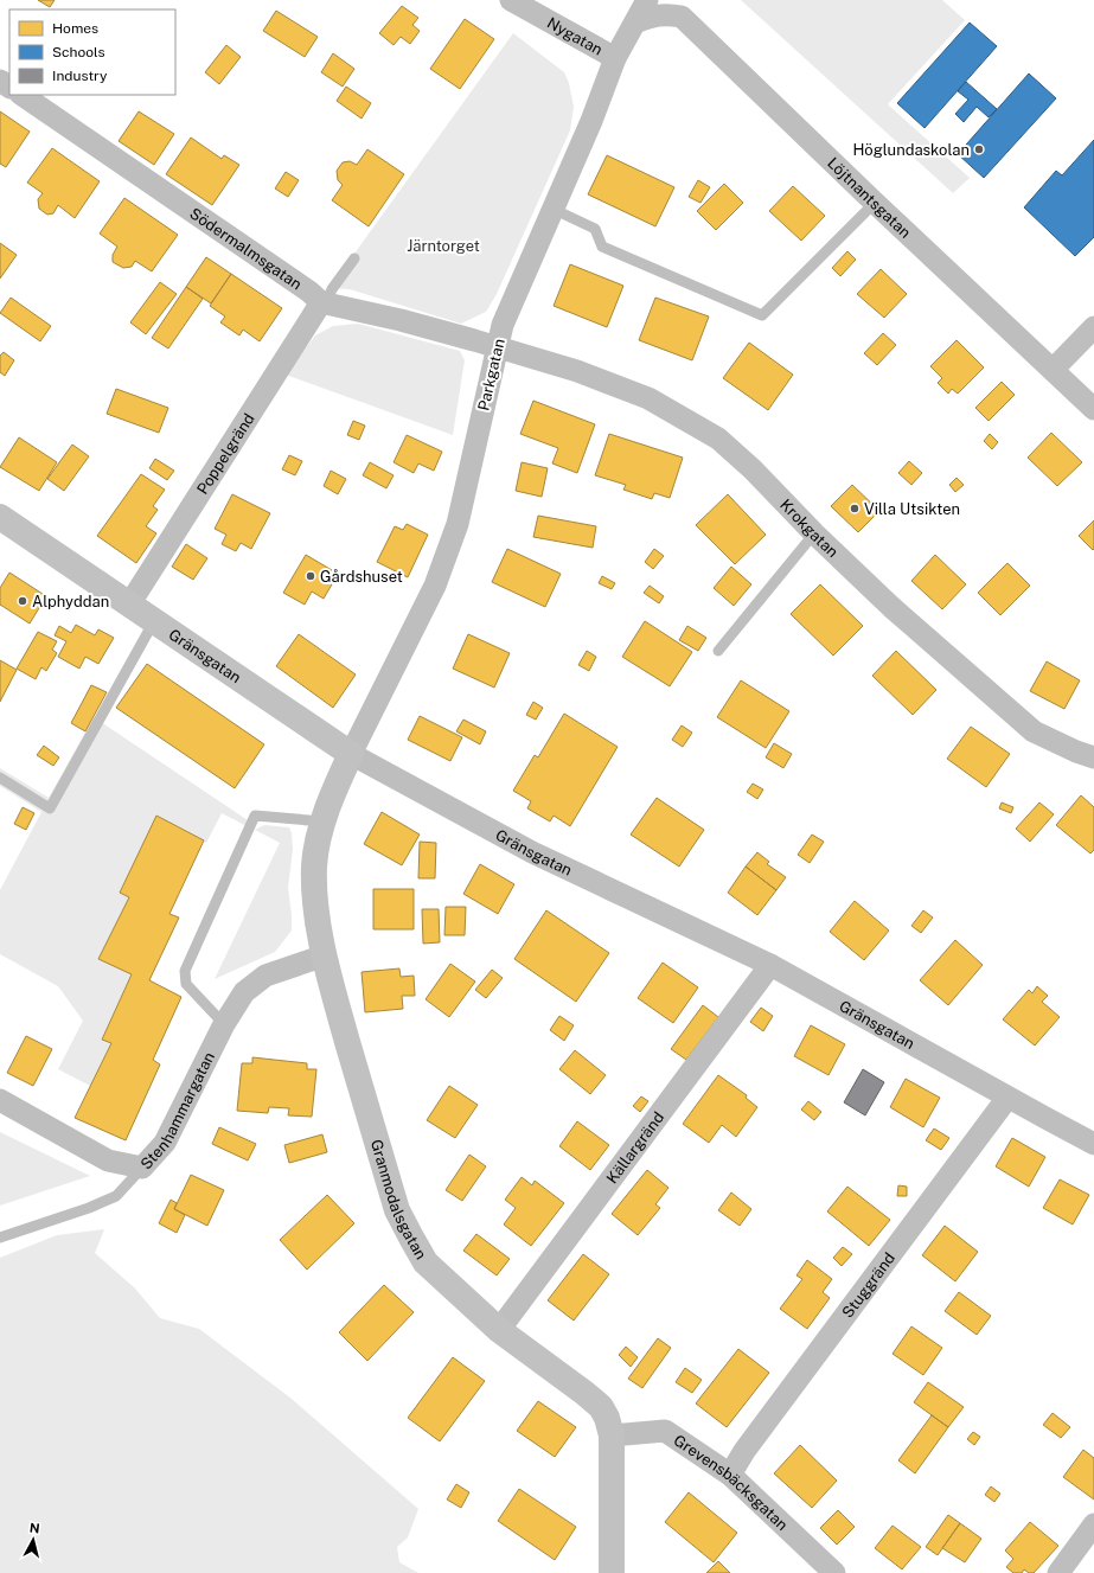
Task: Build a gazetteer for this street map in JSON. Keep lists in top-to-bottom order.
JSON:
{
  "streets": {
    "street": [
      "Nygatan",
      "Löjtnantsgatan",
      "Södermalmsgatan",
      "Parkgatan",
      "Poppelgränd",
      "Krokgatan",
      "Gränsgatan",
      "Stenhammargatan",
      "Källargränd",
      "Granmodalsgatan",
      "Stuggränd",
      "Grevensbäcksgatan"
    ]
  },
  "crossings": [
    ["Nygatan", "Parkgatan"],
    ["Löjtnantsgatan", "Parkgatan"],
    ["Södermalmsgatan", "Parkgatan"],
    ["Södermalmsgatan", "Poppelgränd"],
    ["Södermalmsgatan", "Krokgatan"],
    ["Parkgatan", "Krokgatan"],
    ["Parkgatan", "Gränsgatan"],
    ["Parkgatan", "Granmodalsgatan"],
    ["Poppelgränd", "Gränsgatan"],
    ["Gränsgatan", "Källargränd"],
    ["Gränsgatan", "Granmodalsgatan"],
    ["Gränsgatan", "Stuggränd"],
    ["Stenhammargatan", "Granmodalsgatan"],
    ["Källargränd", "Granmodalsgatan"],
    ["Granmodalsgatan", "Grevensbäcksgatan"],
    ["Stuggränd", "Grevensbäcksgatan"]
  ],
  "parks": ["Järntorget"],
  "places": [
    "Höglundaskolan",
    "Villa Utsikten",
    "Gårdshuset",
    "Alphyddan"
  ],
  "legend": ["Homes", "Schools", "Industry"],
  "north": "top"
}
